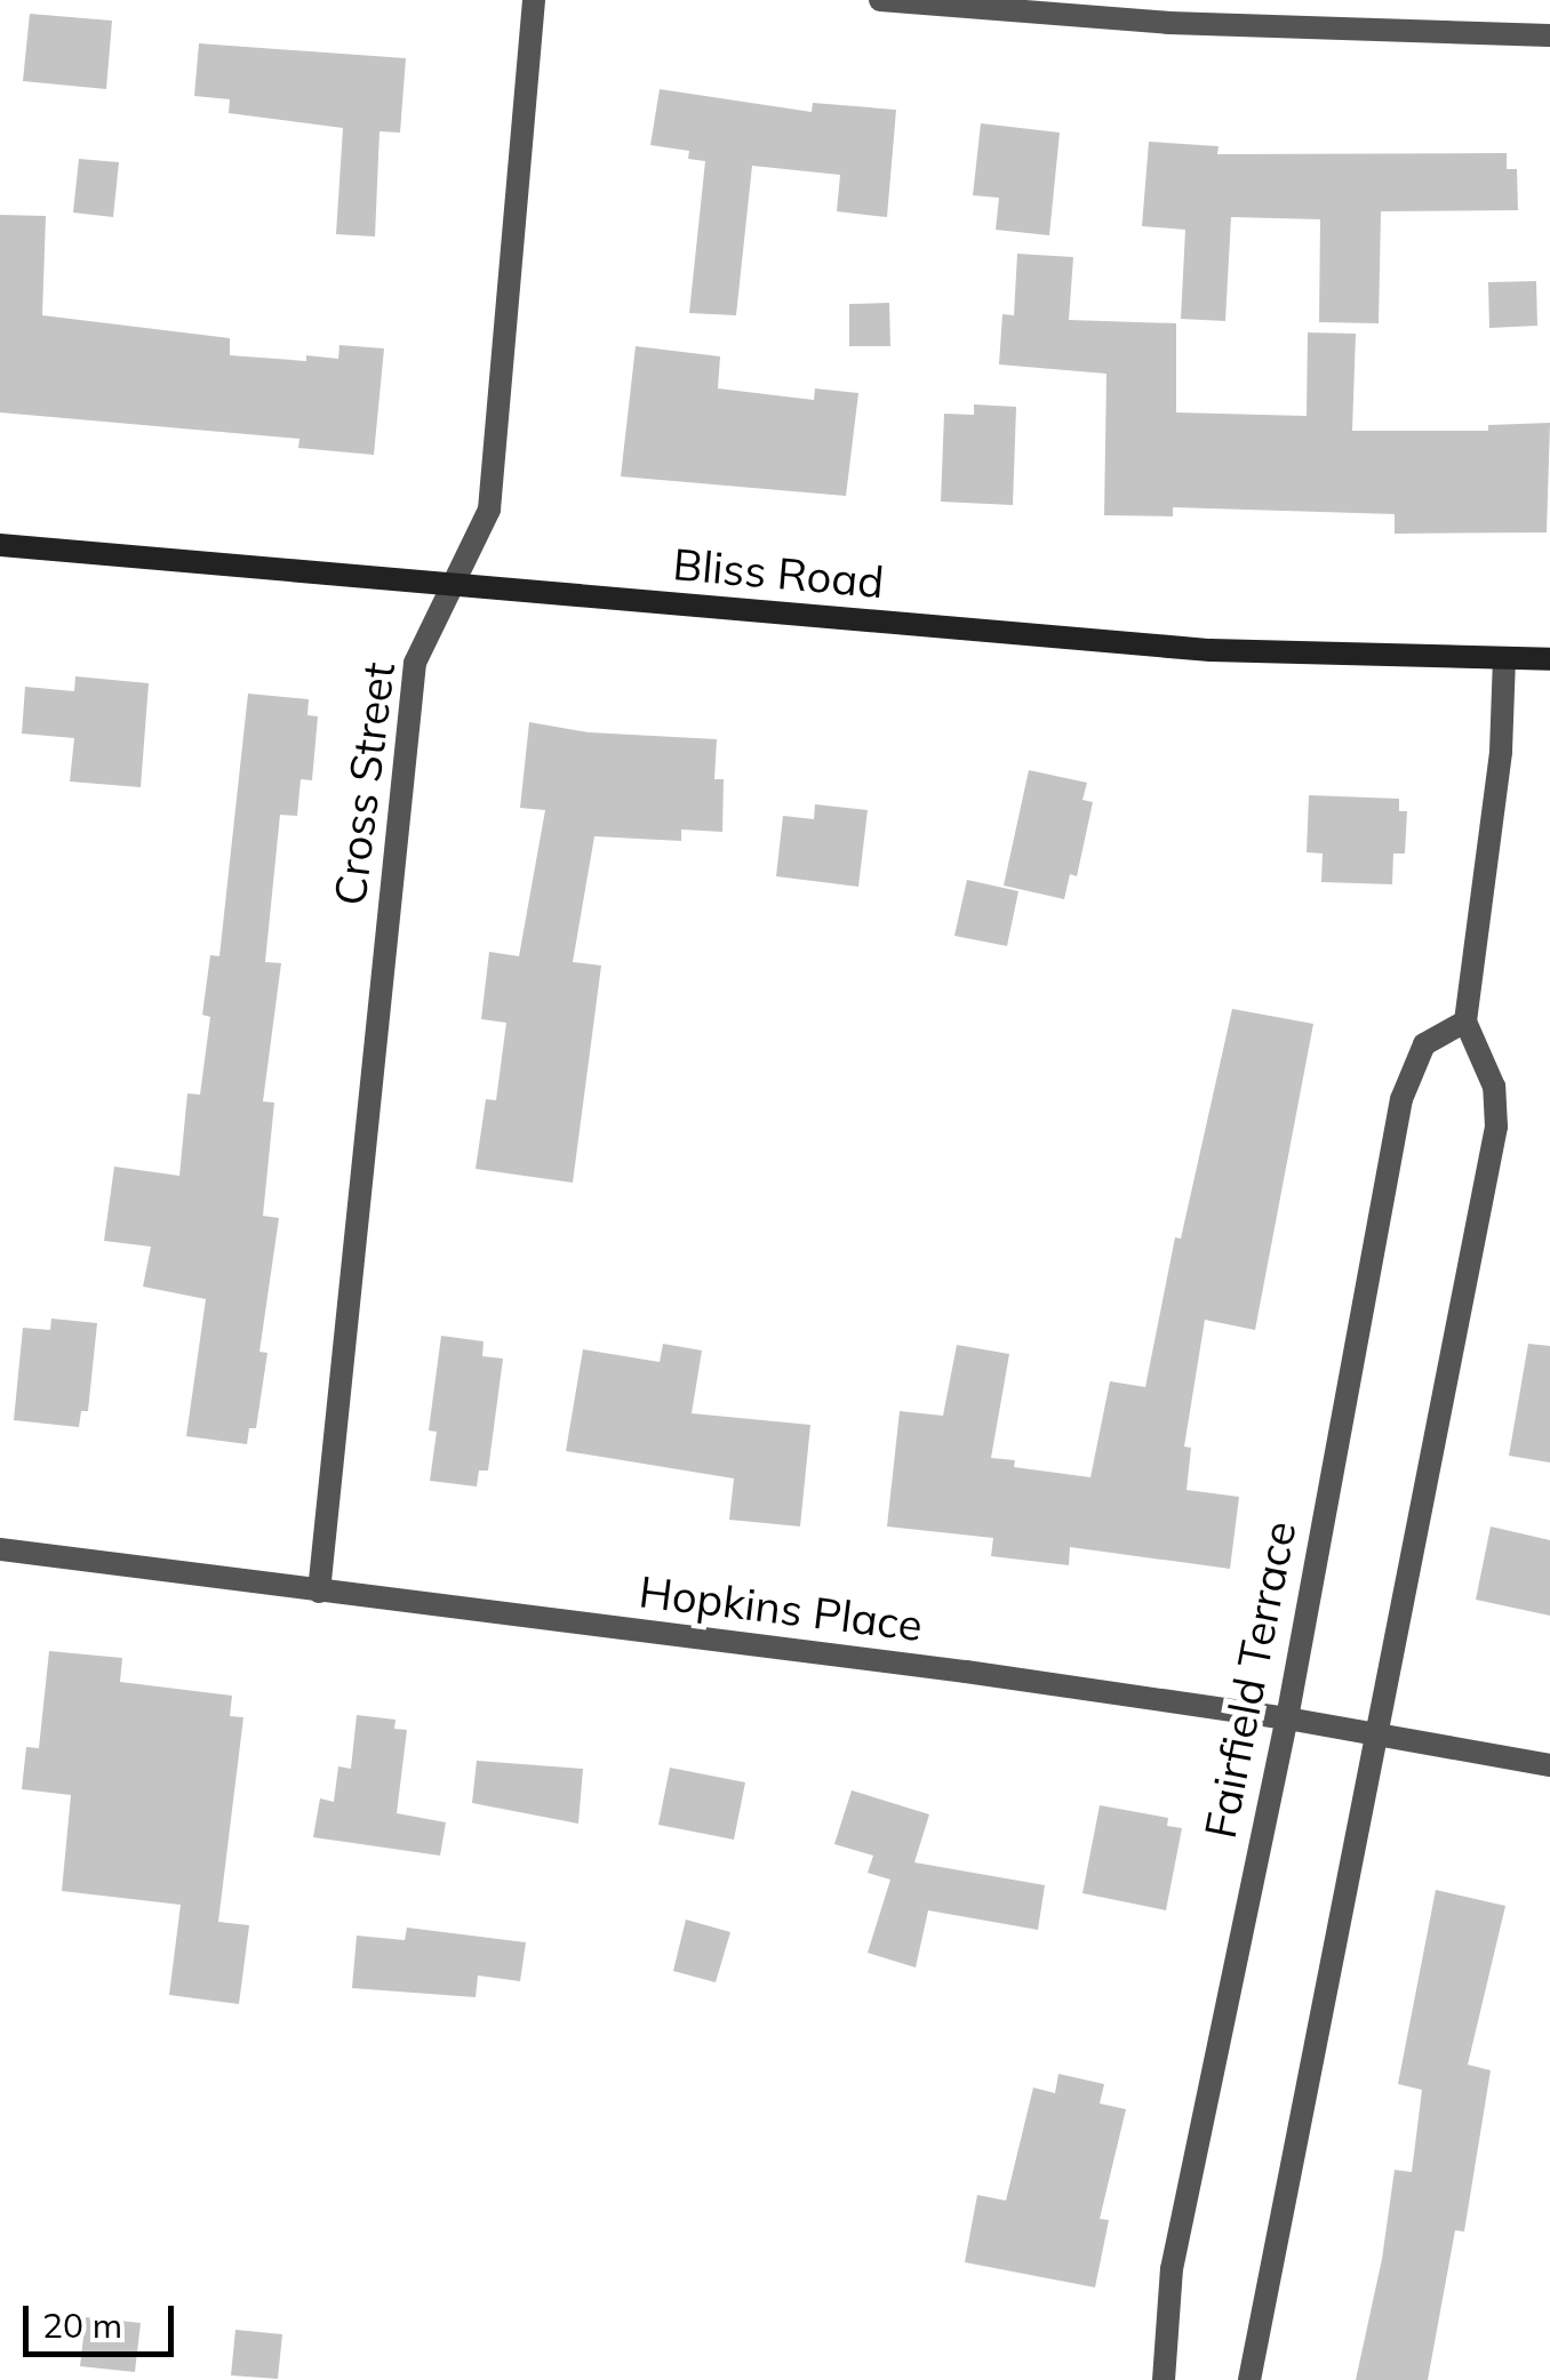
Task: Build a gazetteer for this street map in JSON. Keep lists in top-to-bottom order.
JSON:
{
  "streets": {
    "main road": ["Bliss Road"],
    "street": ["Cross Street", "Hopkins Place", "Fairfield Terrace"]
  },
  "crossings": [
    ["Bliss Road", "Cross Street"],
    ["Cross Street", "Hopkins Place"],
    ["Hopkins Place", "Fairfield Terrace"]
  ],
  "scale_bar": "20 m"
}
